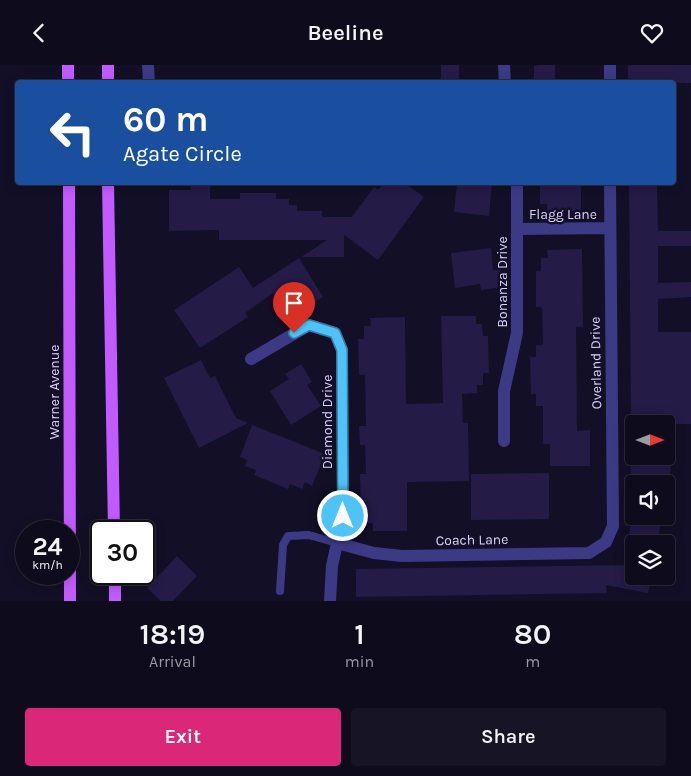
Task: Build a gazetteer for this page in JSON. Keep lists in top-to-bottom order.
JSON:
{
  "streets": {
    "main road": ["Warner Avenue"],
    "street": [
      "Flagg Lane",
      "Bonanza Drive",
      "Overland Drive",
      "Diamond Drive",
      "Coach Lane"
    ]
  },
  "crossings": [
    ["Flagg Lane", "Bonanza Drive"],
    ["Flagg Lane", "Overland Drive"],
    ["Overland Drive", "Coach Lane"],
    ["Diamond Drive", "Coach Lane"]
  ],
  "north": "right",
  "page": {
    "header": "Beeline",
    "turn": ["60 m", "Agate Circle"],
    "speed": "24 km/h",
    "limit": "30",
    "eta": [
      "18:19",
      "Arrival",
      "1",
      "min",
      "80",
      "m"
    ],
    "buttons": ["Exit", "Share"]
  }
}
